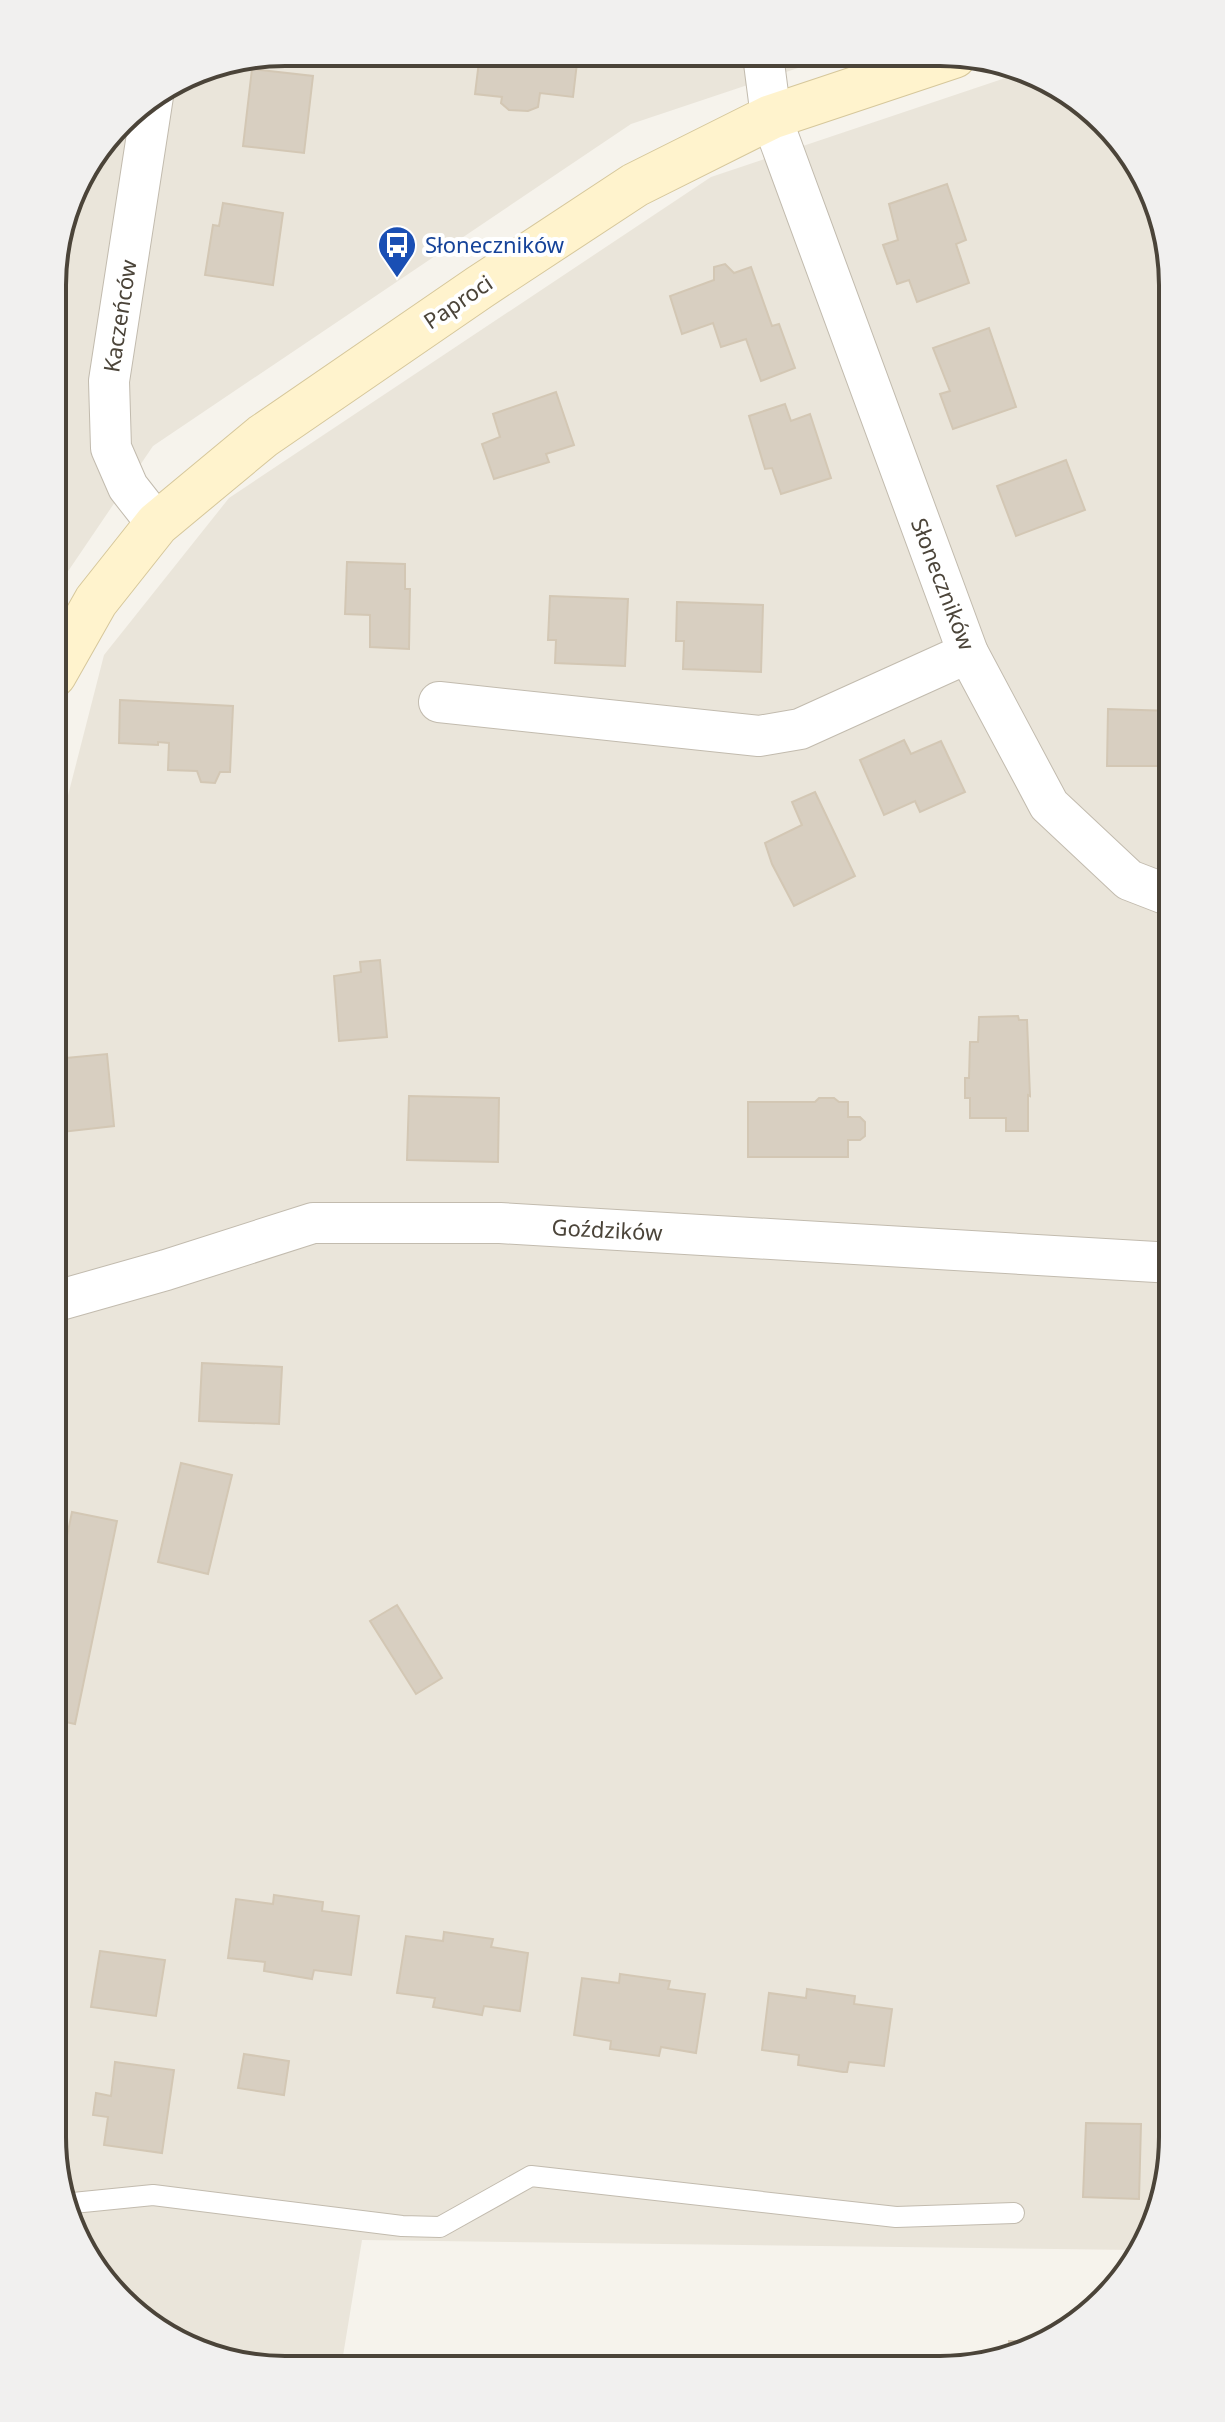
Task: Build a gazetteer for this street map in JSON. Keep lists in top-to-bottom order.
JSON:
{
  "streets": {
    "street": [
      "Paproci",
      "Kaczeńców",
      "Słoneczników",
      "Goździków"
    ]
  },
  "crossings": [
    ["Paproci", "Kaczeńców"],
    ["Paproci", "Słoneczników"]
  ],
  "places": {
    "bus stop": ["Słoneczników"]
  }
}
